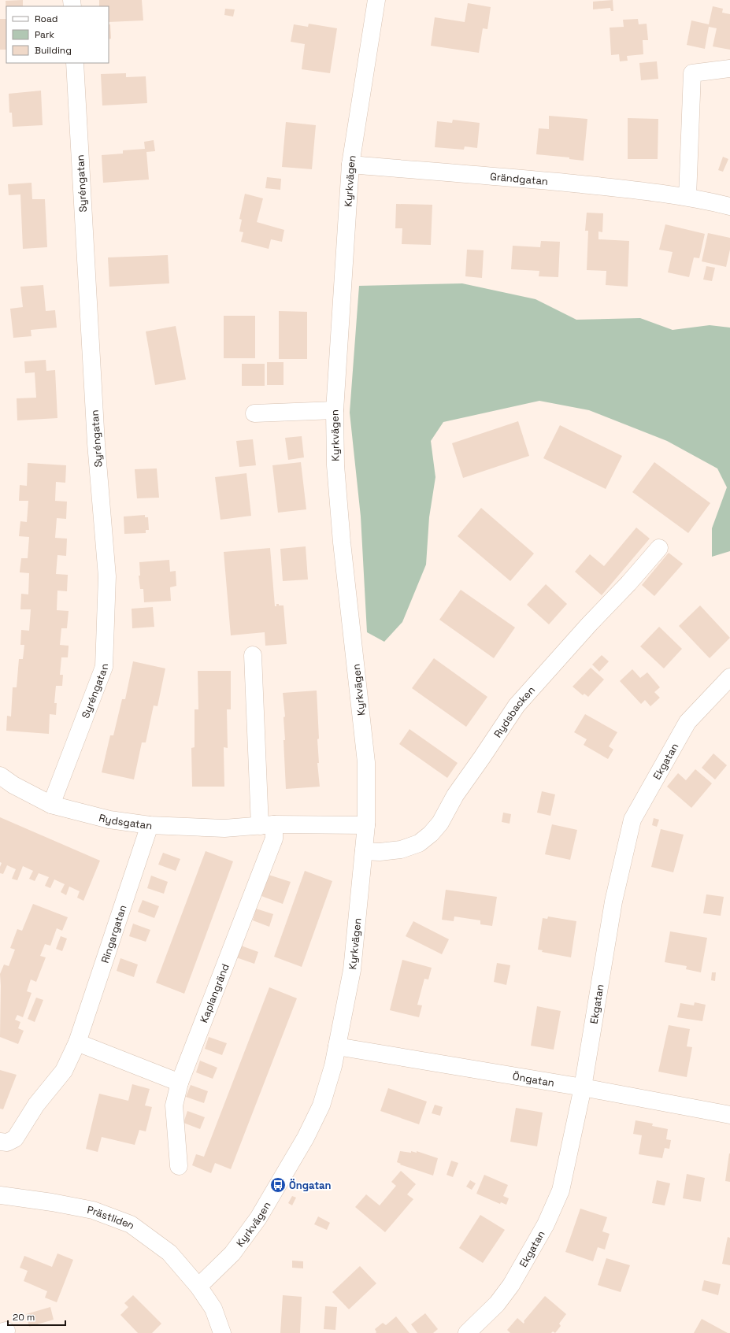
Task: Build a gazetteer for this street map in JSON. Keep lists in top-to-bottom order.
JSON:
{
  "streets": {
    "street": [
      "Grändgatan",
      "Kyrkvägen",
      "Syréngatan",
      "Rydsbacken",
      "Ekgatan",
      "Rydsgatan",
      "Ringargatan",
      "Kaplangränd",
      "Öngatan",
      "Prästliden"
    ]
  },
  "crossings": [
    ["Grändgatan", "Kyrkvägen"],
    ["Kyrkvägen", "Rydsbacken"],
    ["Kyrkvägen", "Rydsgatan"],
    ["Kyrkvägen", "Öngatan"],
    ["Kyrkvägen", "Prästliden"],
    ["Syréngatan", "Rydsgatan"],
    ["Ekgatan", "Öngatan"],
    ["Rydsgatan", "Ringargatan"],
    ["Rydsgatan", "Kaplangränd"]
  ],
  "places": {
    "bus stop": ["Öngatan"]
  },
  "legend": ["Road", "Park", "Building"],
  "scale_bar": "20 m"
}
